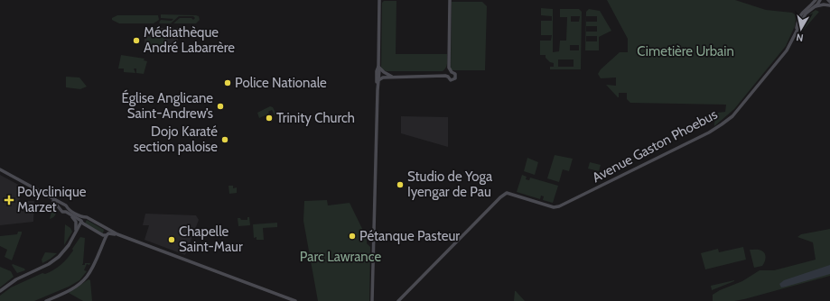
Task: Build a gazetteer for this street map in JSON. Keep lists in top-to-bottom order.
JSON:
{
  "streets": {
    "main road": ["Avenue Gaston Phoebus"]
  },
  "parks": ["Cimetière Urbain", "Parc Lawrance"],
  "places": {
    "other": [
      "Médiathèque André Labarrère",
      "Police Nationale",
      "Église Anglicane Saint-Andrew’s",
      "Trinity Church",
      "Dojo Karaté section paloise",
      "Studio de Yoga Iyengar de Pau",
      "Pétanque Pasteur",
      "Chapelle Saint-Maur"
    ],
    "health": ["Polyclinique Marzet"]
  },
  "north": "bottom"
}
